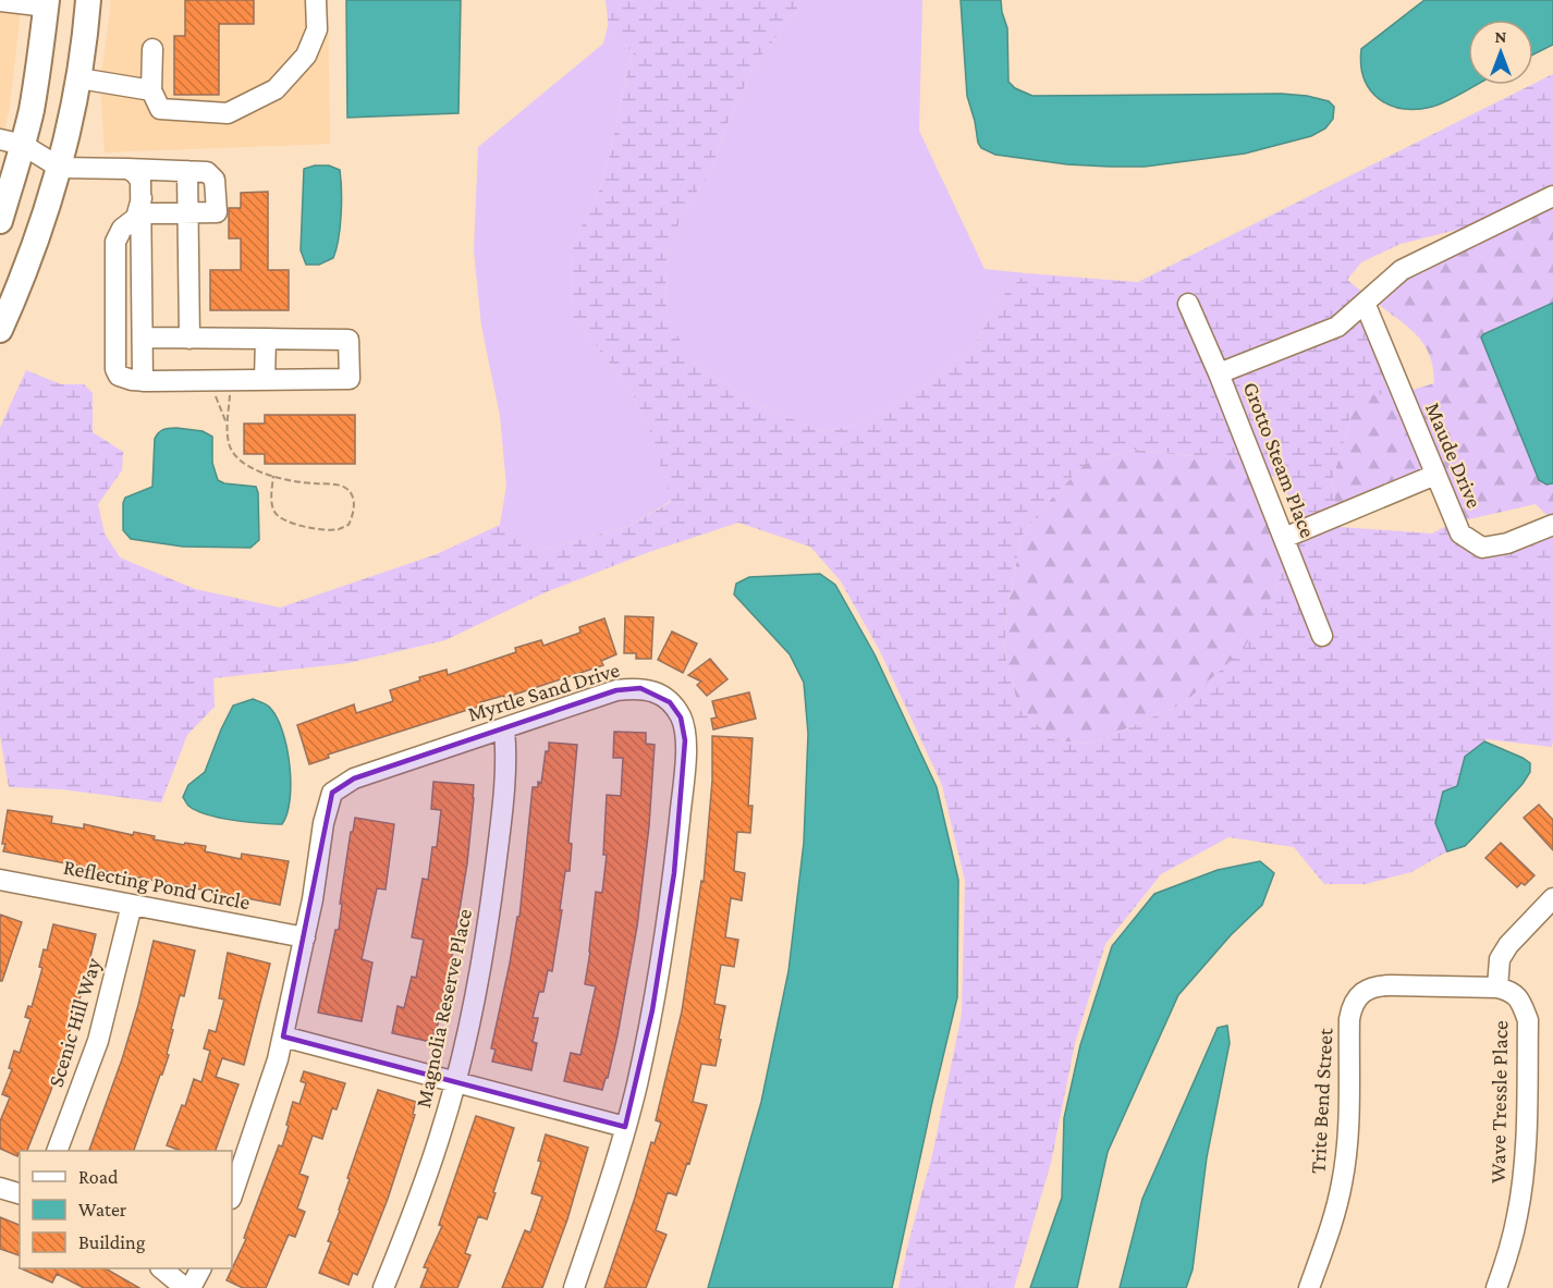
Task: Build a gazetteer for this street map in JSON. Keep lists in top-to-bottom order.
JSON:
{
  "streets": {
    "street": [
      "Maude Drive",
      "Grotto Steam Place",
      "Myrtle Sand Drive",
      "Reflecting Pond Circle",
      "Magnolia Reserve Place",
      "Scenic Hill Way",
      "Trite Bend Street",
      "Wave Tressle Place"
    ]
  },
  "crossings": [
    ["Myrtle Sand Drive", "Reflecting Pond Circle"],
    ["Myrtle Sand Drive", "Magnolia Reserve Place"],
    ["Reflecting Pond Circle", "Scenic Hill Way"],
    ["Trite Bend Street", "Wave Tressle Place"]
  ],
  "legend": ["Road", "Water", "Building"],
  "north": "top"
}
